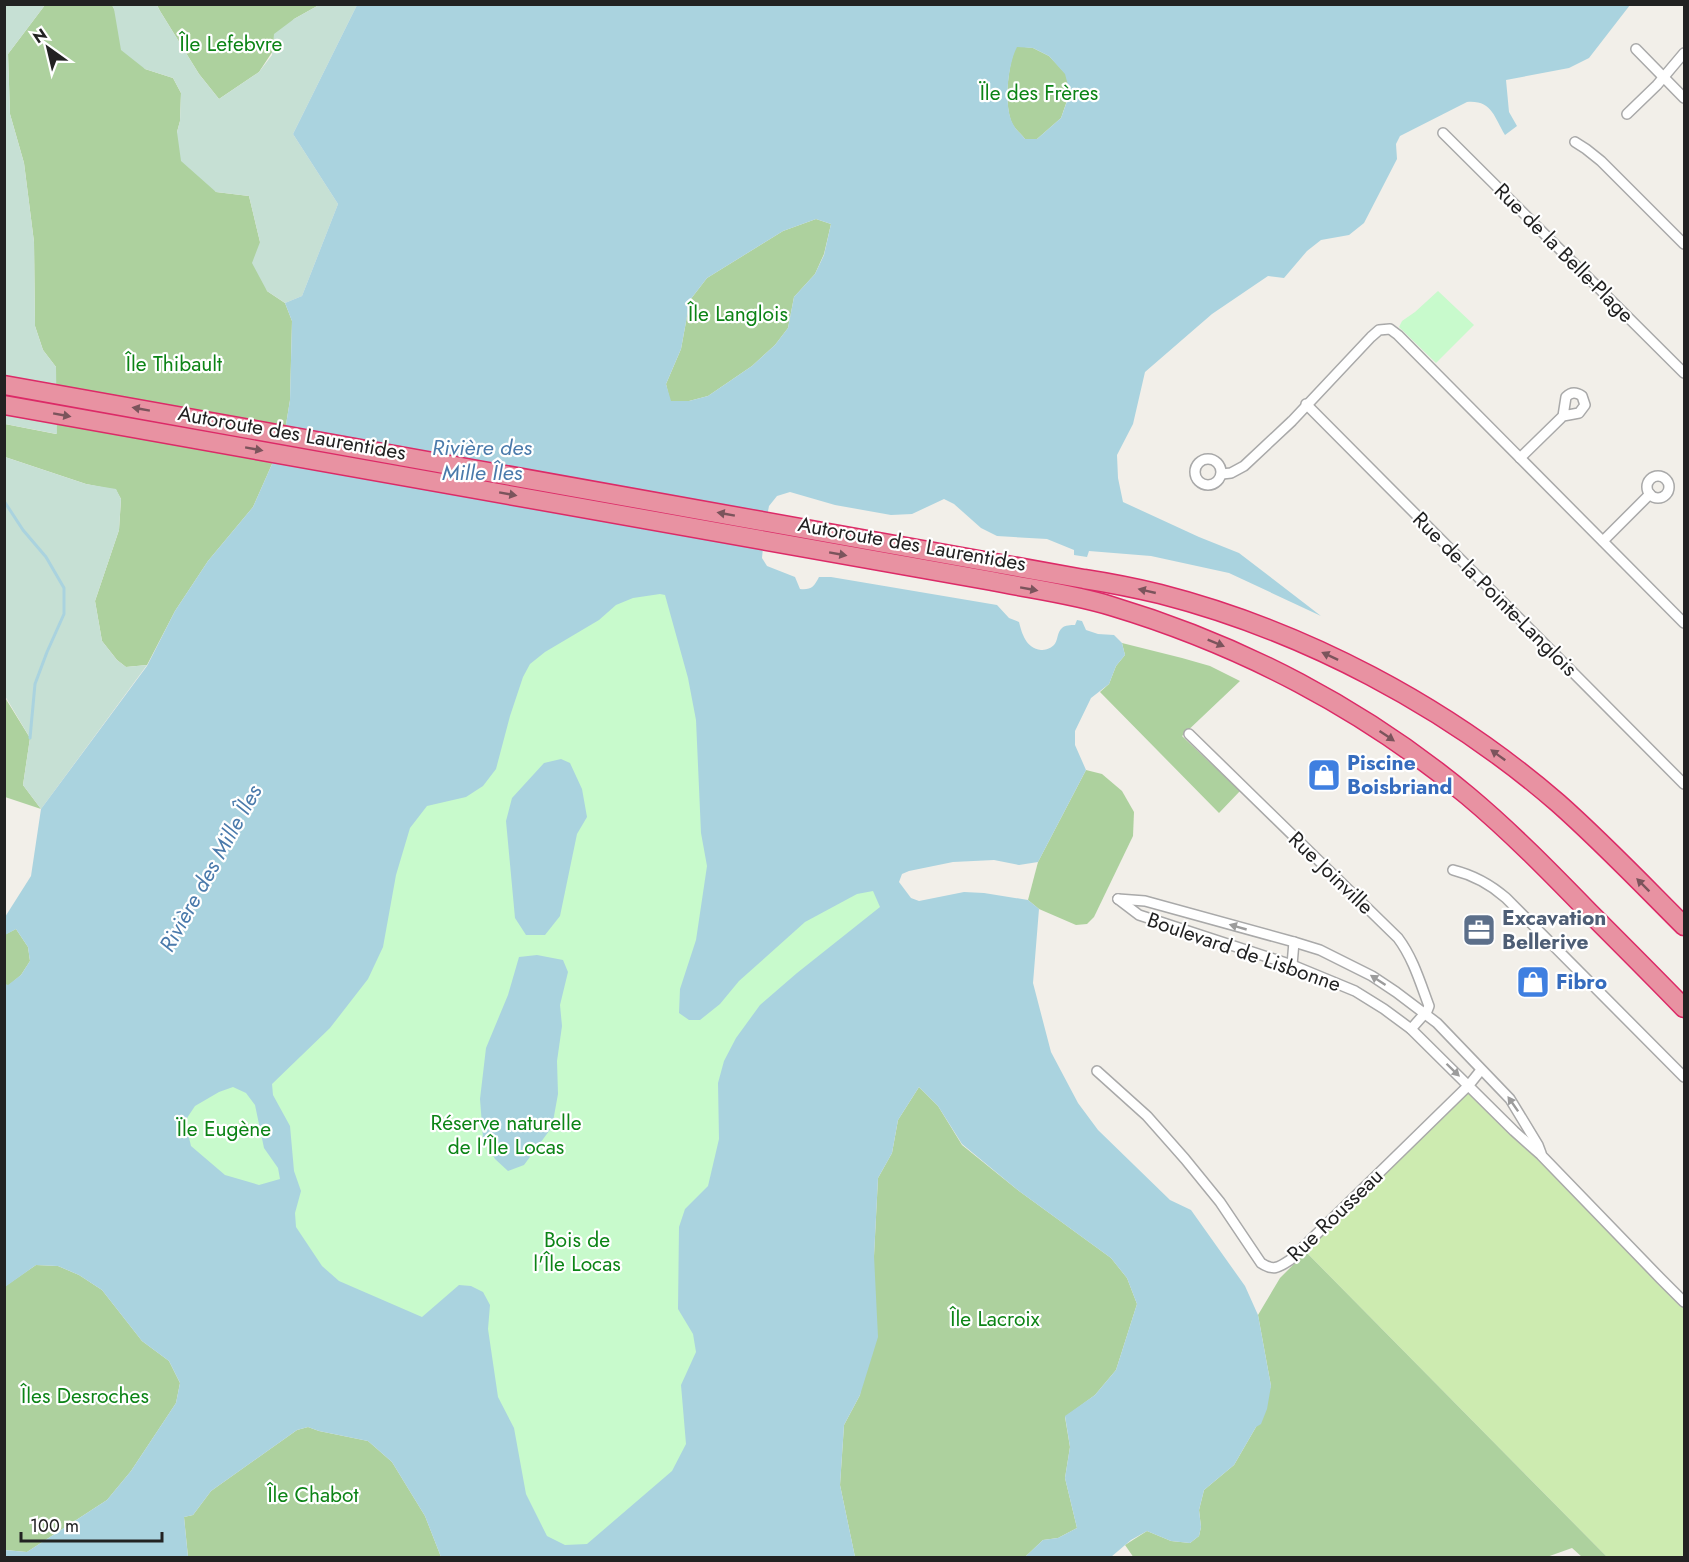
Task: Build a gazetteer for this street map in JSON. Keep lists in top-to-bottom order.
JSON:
{
  "streets": {
    "highway": ["Autoroute des Laurentides"],
    "street": [
      "Rue de la Belle-Plage",
      "Rue de la Pointe-Langlois",
      "Rue Joinville",
      "Boulevard de Lisbonne",
      "Rue Rousseau"
    ]
  },
  "crossings": [
    ["Rue Joinville", "Boulevard de Lisbonne"],
    ["Boulevard de Lisbonne", "Rue Rousseau"]
  ],
  "water": ["Rivière des Mille Îles"],
  "parks": [
    "Île Lefebvre",
    "Ïle des Frères",
    "Île Langlois",
    "Île Thibault",
    "Réserve naturelle de l'Île Locas",
    "Ïle Eugène",
    "Bois de l'Île Locas",
    "Île Lacroix",
    "Îles Desroches",
    "Île Chabot"
  ],
  "places": {
    "shop": ["Piscine Boisbriand", "Fibro"],
    "office": ["Excavation Bellerive"]
  },
  "scale_bar": "100 m",
  "north": "top left"
}
